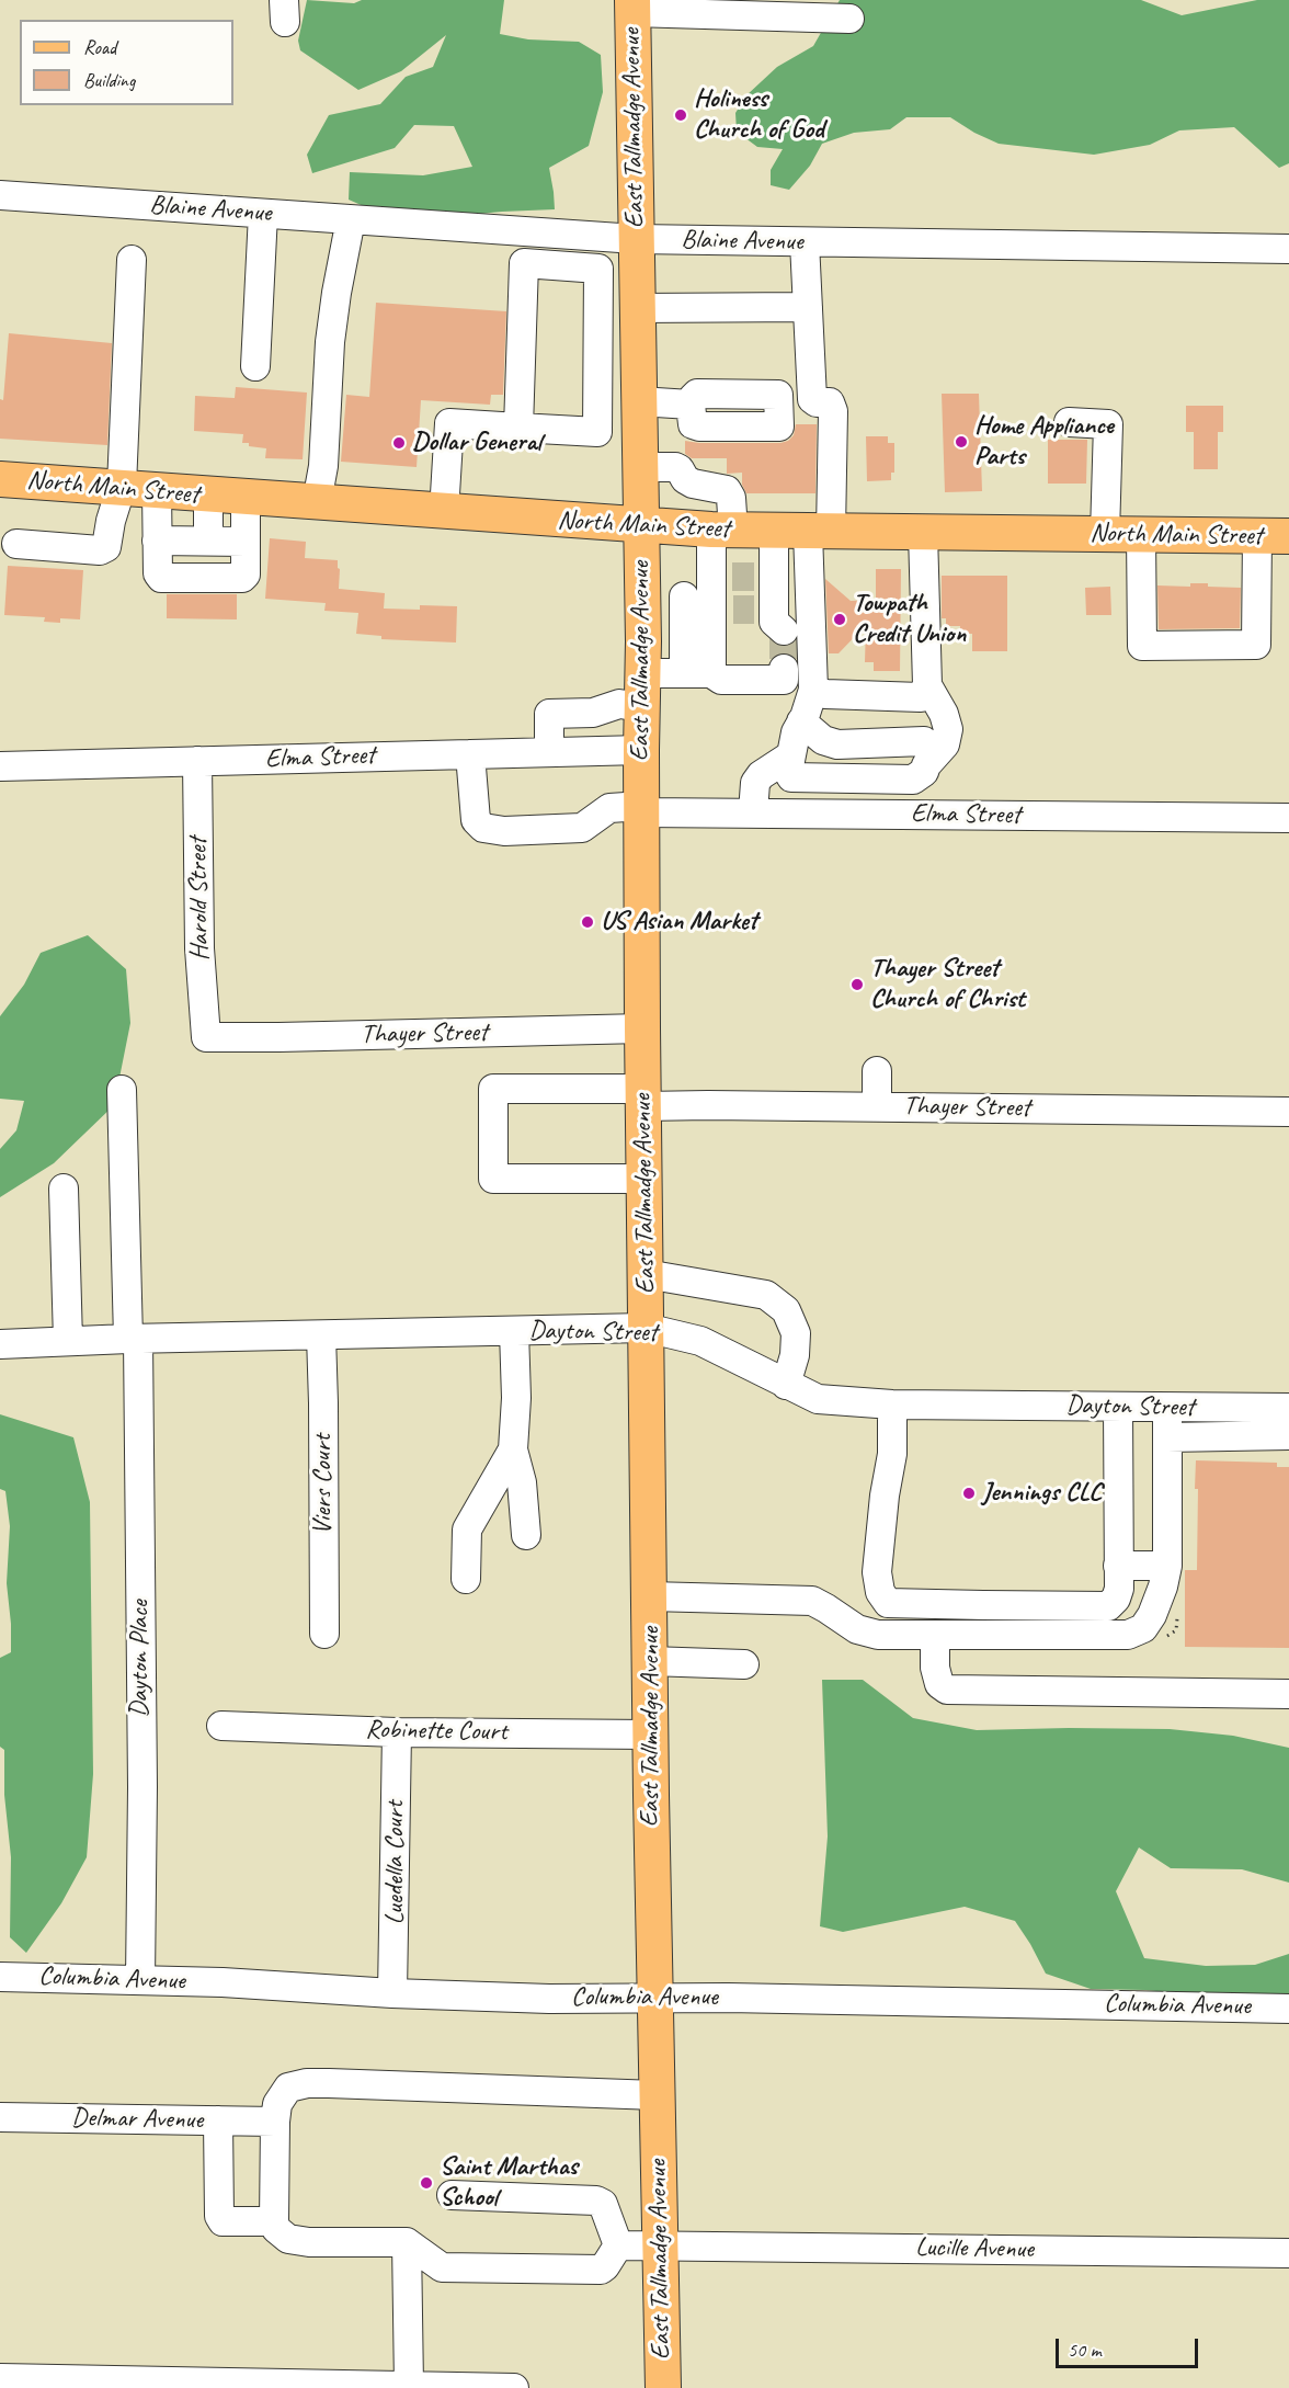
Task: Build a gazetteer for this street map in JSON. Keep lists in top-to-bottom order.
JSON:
{
  "streets": {
    "main road": ["East Tallmadge Avenue", "North Main Street"],
    "street": [
      "Blaine Avenue",
      "Elma Street",
      "Harold Street",
      "Thayer Street",
      "Dayton Street",
      "Viers Court",
      "Dayton Place",
      "Robinette Court",
      "Luedella Court",
      "Columbia Avenue",
      "Delmar Avenue",
      "Lucille Avenue"
    ]
  },
  "crossings": [
    ["East Tallmadge Avenue", "Blaine Avenue"],
    ["East Tallmadge Avenue", "North Main Street"],
    ["East Tallmadge Avenue", "Elma Street"],
    ["East Tallmadge Avenue", "Thayer Street"],
    ["East Tallmadge Avenue", "Dayton Street"],
    ["East Tallmadge Avenue", "Robinette Court"],
    ["East Tallmadge Avenue", "Columbia Avenue"],
    ["East Tallmadge Avenue", "Lucille Avenue"],
    ["Elma Street", "Harold Street"],
    ["Harold Street", "Thayer Street"],
    ["Dayton Street", "Viers Court"],
    ["Dayton Street", "Dayton Place"],
    ["Dayton Place", "Columbia Avenue"],
    ["Robinette Court", "Luedella Court"],
    ["Luedella Court", "Columbia Avenue"]
  ],
  "places": [
    "Holiness Church of God",
    "Home Appliance Parts",
    "Dollar General",
    "Towpath Credit Union",
    "US Asian Market",
    "Thayer Street Church of Christ",
    "Jennings CLC",
    "Saint Marthas School"
  ],
  "legend": ["Road", "Building"],
  "scale_bar": "50 m"
}
